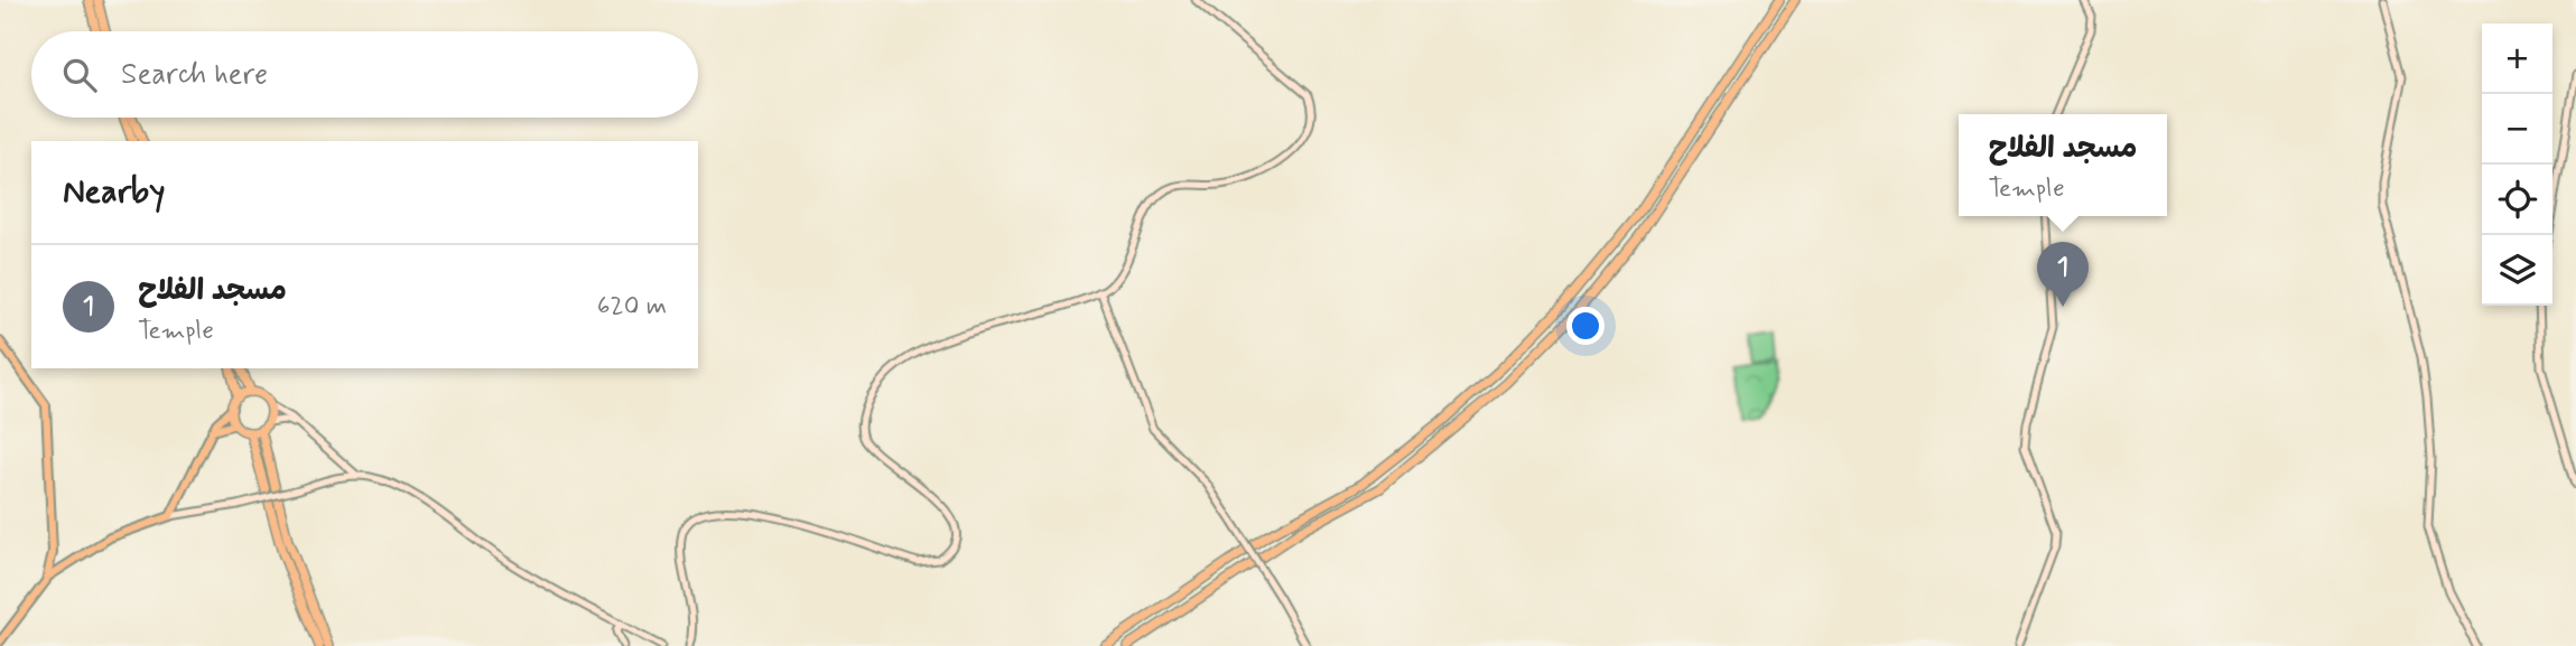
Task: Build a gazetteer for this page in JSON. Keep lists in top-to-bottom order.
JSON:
{
  "page": {
    "map_buttons": ["+", "−"],
    "search": "Search here",
    "popup": ["مسجد الفلاح", "Temple"],
    "heading": "Nearby",
    "pins": "1",
    "list": [
      {
        "mark": "1",
        "name": "مسجد الفلاح",
        "note": "Temple",
        "value": "620 m"
      }
    ]
  }
}
